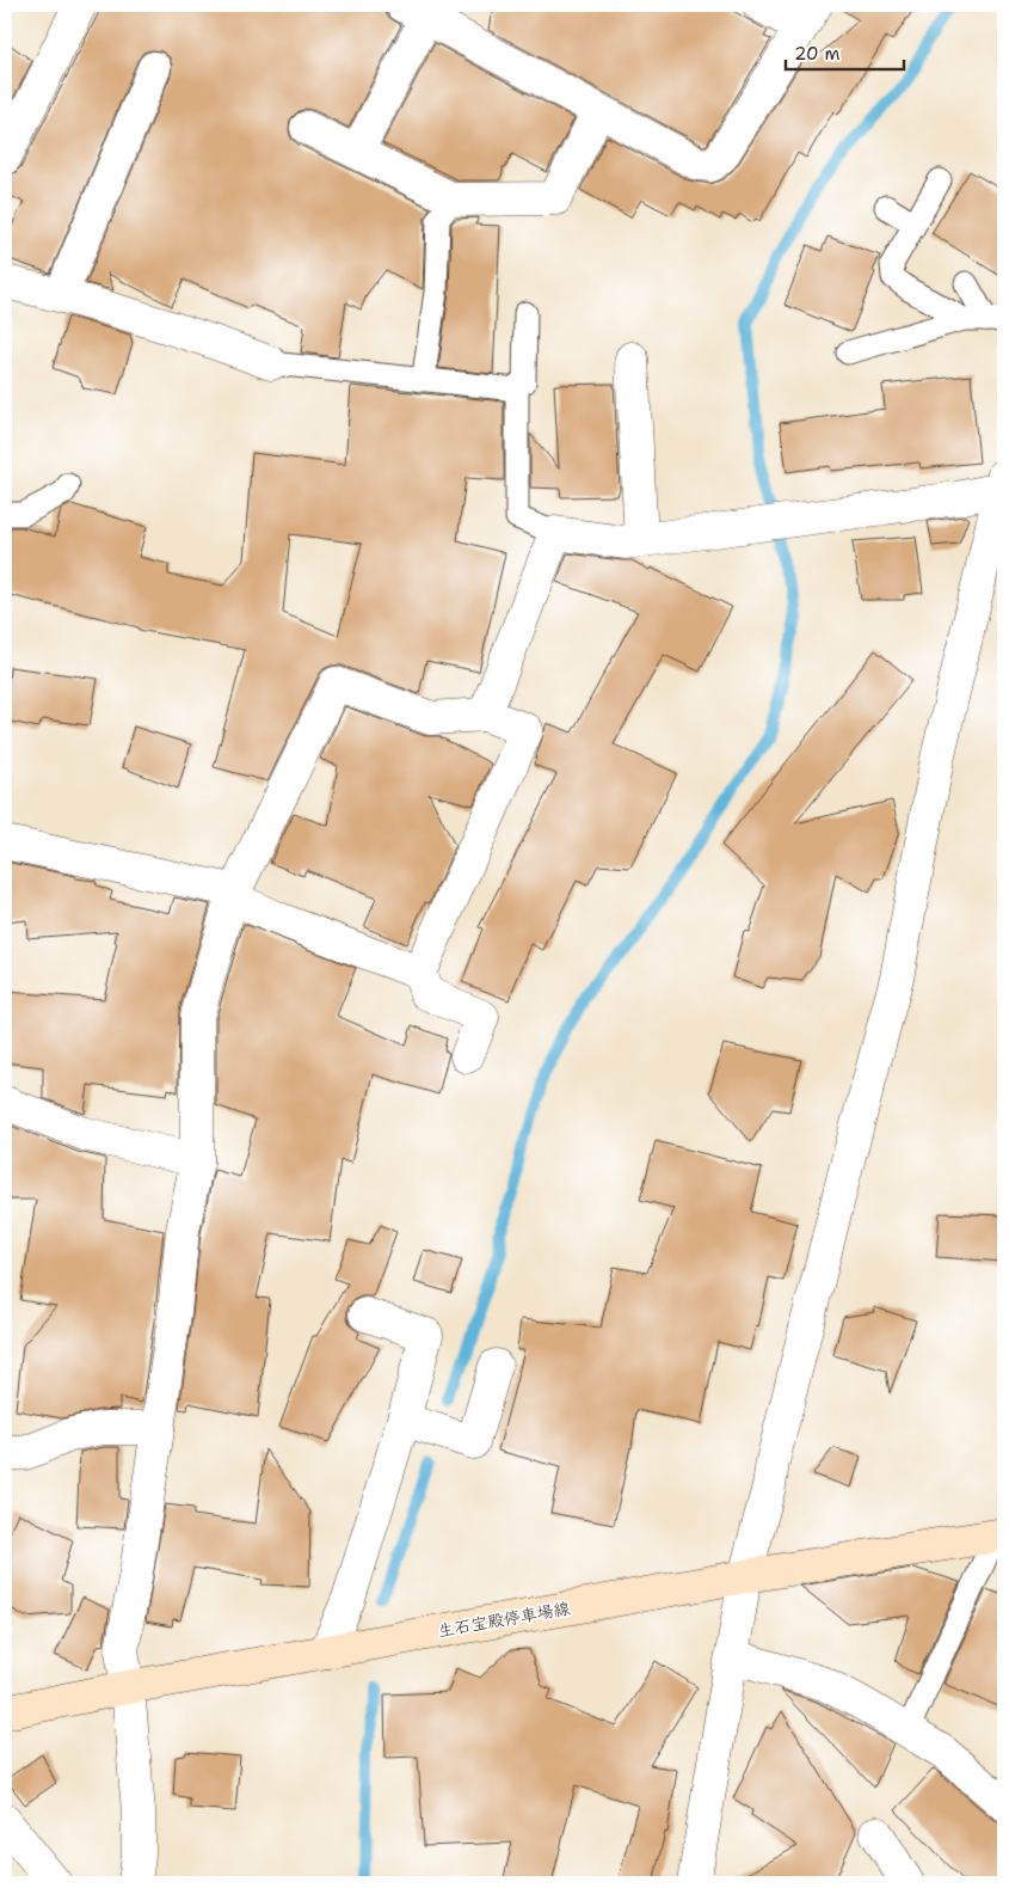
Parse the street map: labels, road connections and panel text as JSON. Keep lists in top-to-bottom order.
{
  "streets": {
    "main road": ["生石宝殿停車場線"]
  },
  "scale_bar": "20 m"
}
